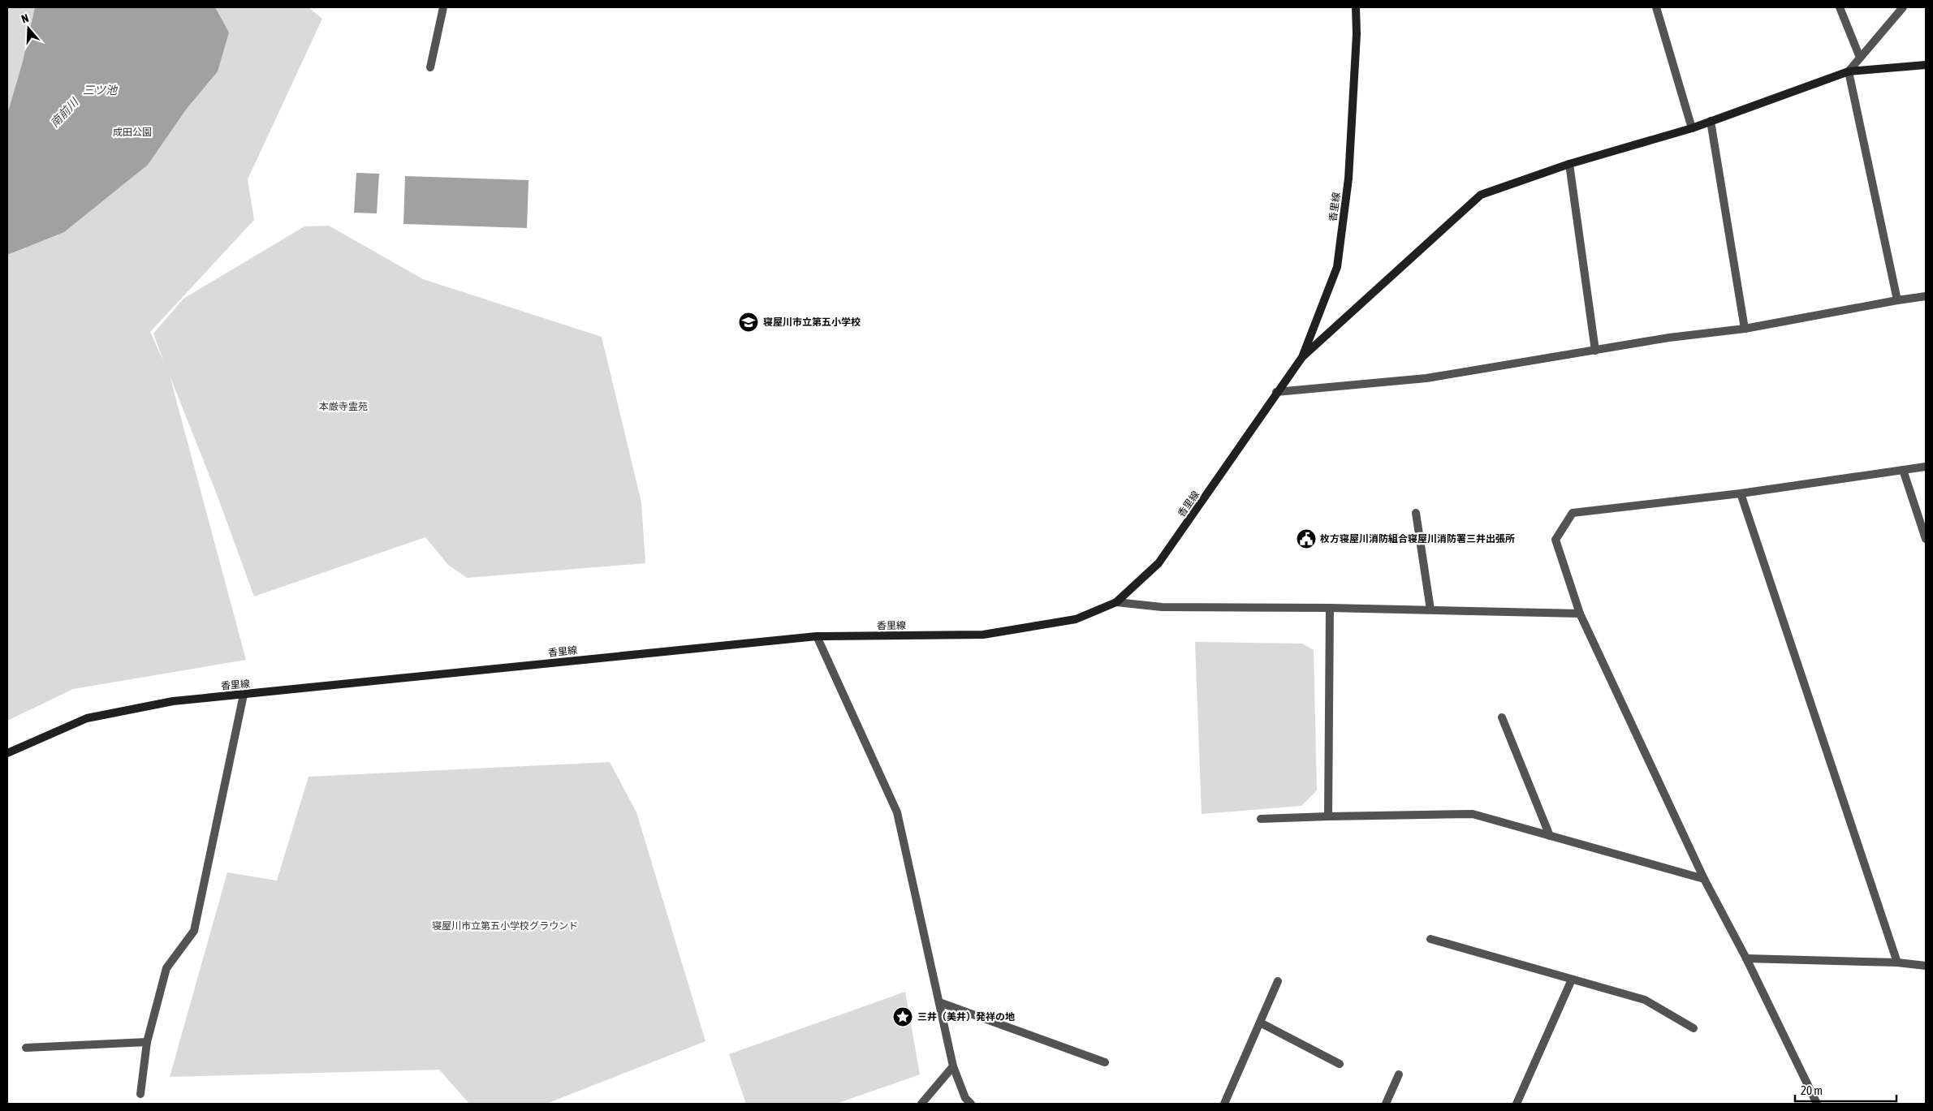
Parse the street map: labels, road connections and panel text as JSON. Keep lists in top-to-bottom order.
{
  "streets": {
    "street": ["香里線"]
  },
  "water": ["三ツ池", "南前川"],
  "parks": ["成田公園", "本厳寺霊苑", "寝屋川市立第五小学校グラウンド"],
  "places": {
    "school or university": ["寝屋川市立第五小学校"],
    "public building": ["枚方寝屋川消防組合寝屋川消防署三井出張所"],
    "place": ["三井（美井）発祥の地"]
  },
  "scale_bar": "20 m",
  "north": "top"
}
